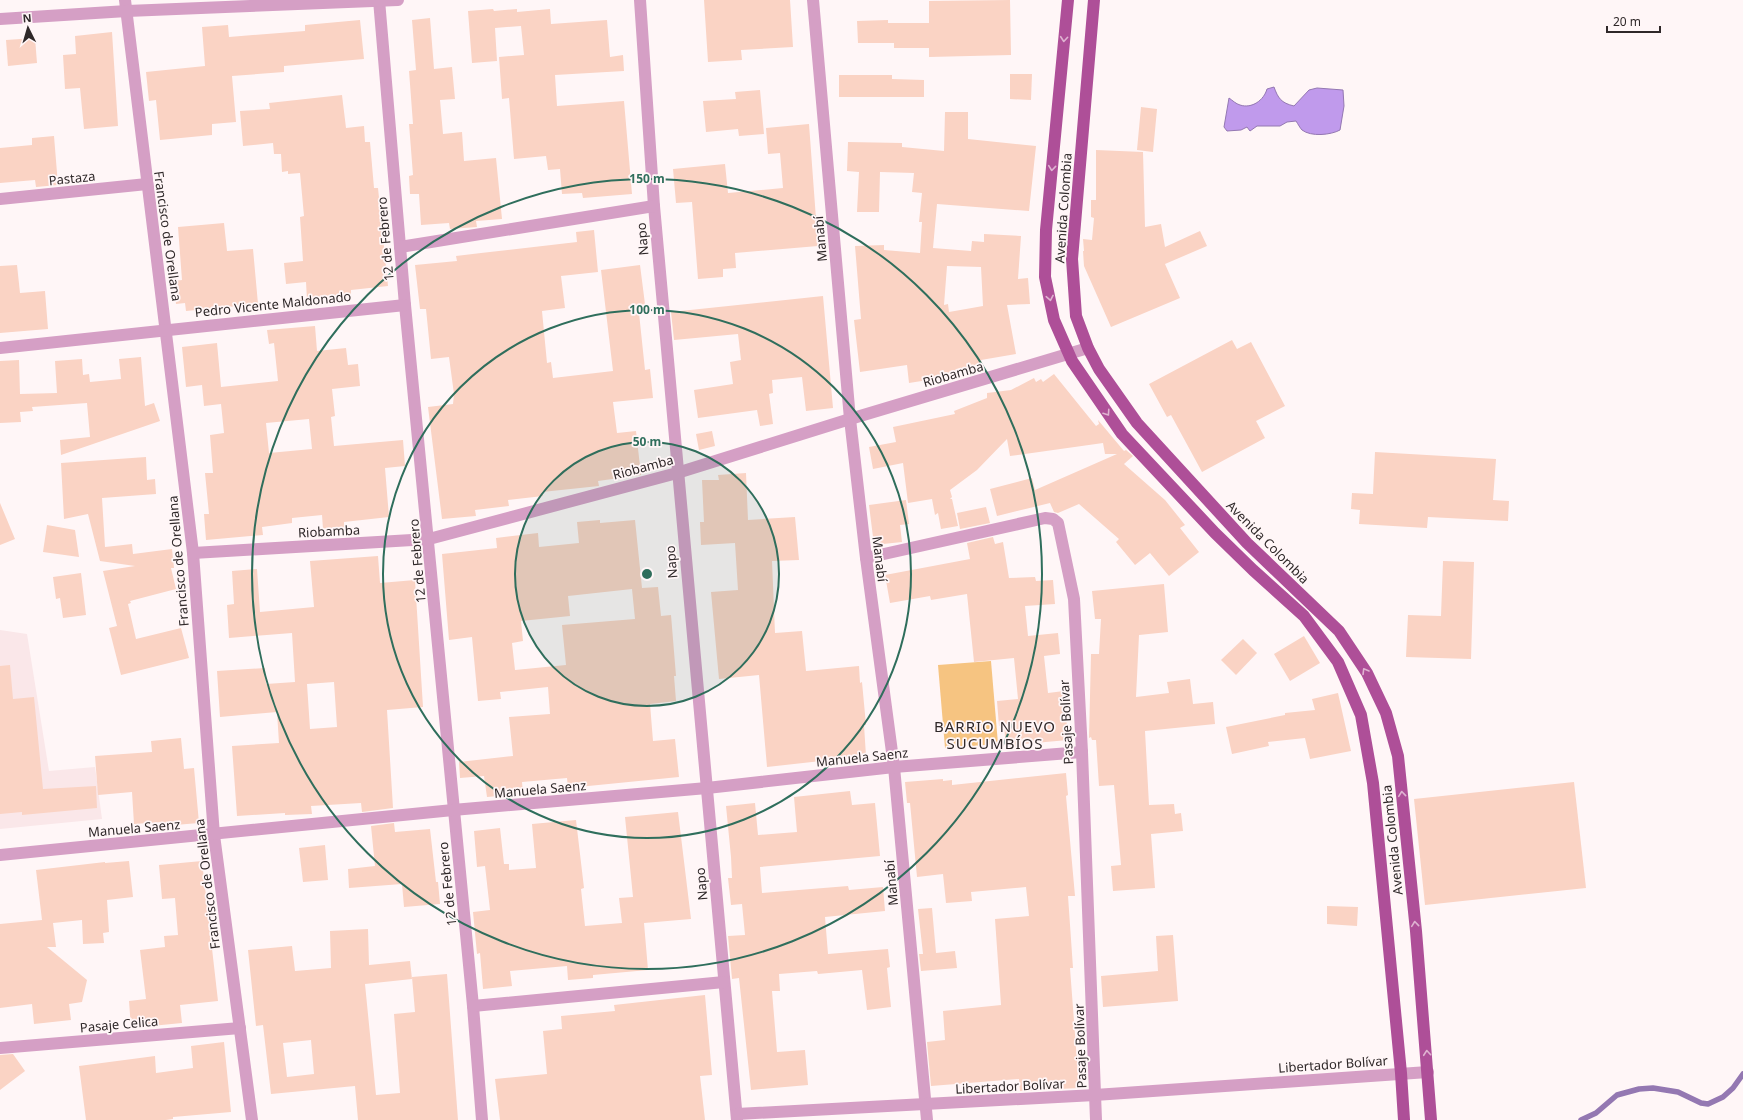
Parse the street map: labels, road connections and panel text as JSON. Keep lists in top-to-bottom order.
{
  "streets": {
    "main road": ["Avenida Colombia"],
    "street": [
      "Pastaza",
      "Francisco de Orellana",
      "12 de Febrero",
      "Napo",
      "Manabí",
      "Pedro Vicente Maldonado",
      "Riobamba",
      "Pasaje Bolívar",
      "Manuela Saenz",
      "Pasaje Celica",
      "Libertador Bolívar"
    ]
  },
  "crossings": [
    ["Pastaza", "Francisco de Orellana"],
    ["Avenida Colombia", "Riobamba"],
    ["Avenida Colombia", "Libertador Bolívar"],
    ["Francisco de Orellana", "Pedro Vicente Maldonado"],
    ["Francisco de Orellana", "Riobamba"],
    ["Francisco de Orellana", "Manuela Saenz"],
    ["Francisco de Orellana", "Pasaje Celica"],
    ["12 de Febrero", "Pedro Vicente Maldonado"],
    ["12 de Febrero", "Riobamba"],
    ["12 de Febrero", "Manuela Saenz"],
    ["Napo", "Riobamba"],
    ["Napo", "Manuela Saenz"],
    ["Napo", "Libertador Bolívar"],
    ["Manabí", "Riobamba"],
    ["Manabí", "Pasaje Bolívar"],
    ["Manabí", "Manuela Saenz"],
    ["Manabí", "Libertador Bolívar"],
    ["Pasaje Bolívar", "Manuela Saenz"],
    ["Pasaje Bolívar", "Libertador Bolívar"]
  ],
  "districts": ["BARRIO NUEVO SUCUMBÍOS"],
  "scale_bar": "20 m",
  "north": "top",
  "rings": ["150 m", "100 m", "50 m"]
}
